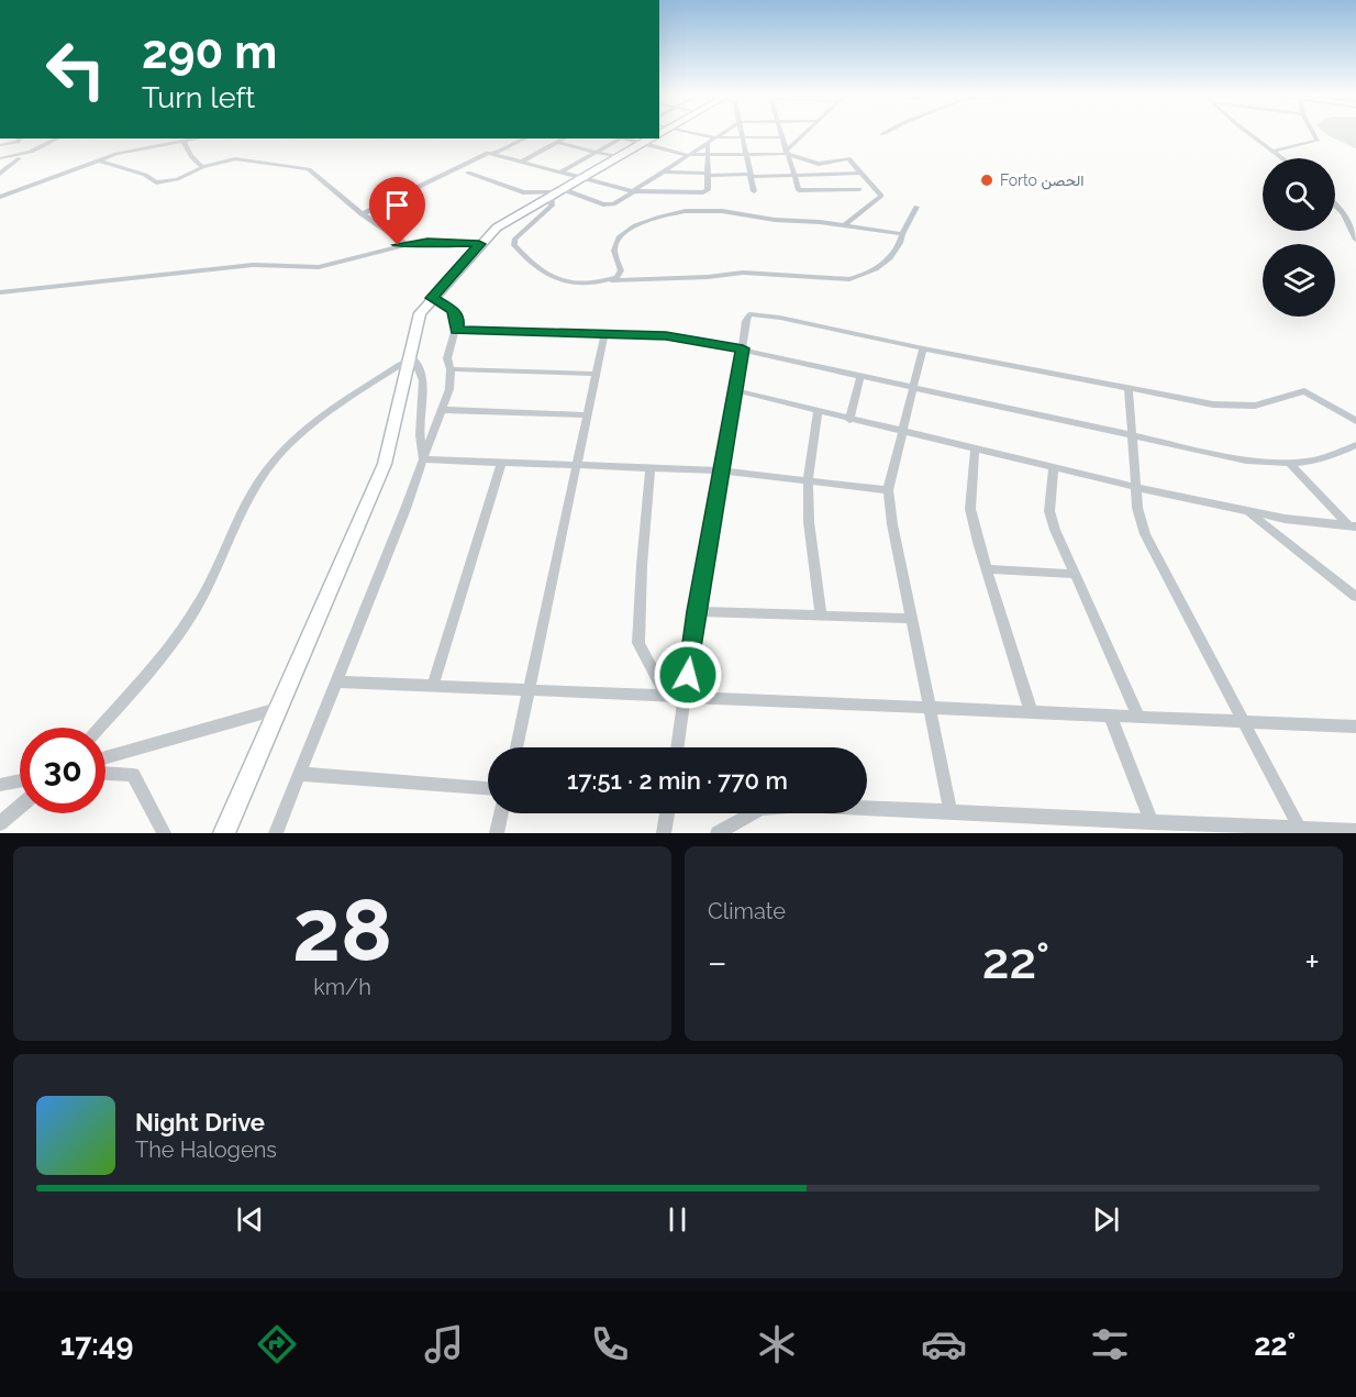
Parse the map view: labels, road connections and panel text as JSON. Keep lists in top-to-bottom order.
{
  "places": ["Forto الحصن"],
  "page": {
    "turn": ["290 m", "Turn left"],
    "limit": "30",
    "trip": "17:51 · 2 min · 770 m",
    "tile": [
      ["28", "km/h"],
      "Climate"
    ],
    "heat": ["−", "22°", "+"],
    "song": ["Night Drive", "The Halogens"],
    "tabs": ["17:49", "22°"]
  }
}
